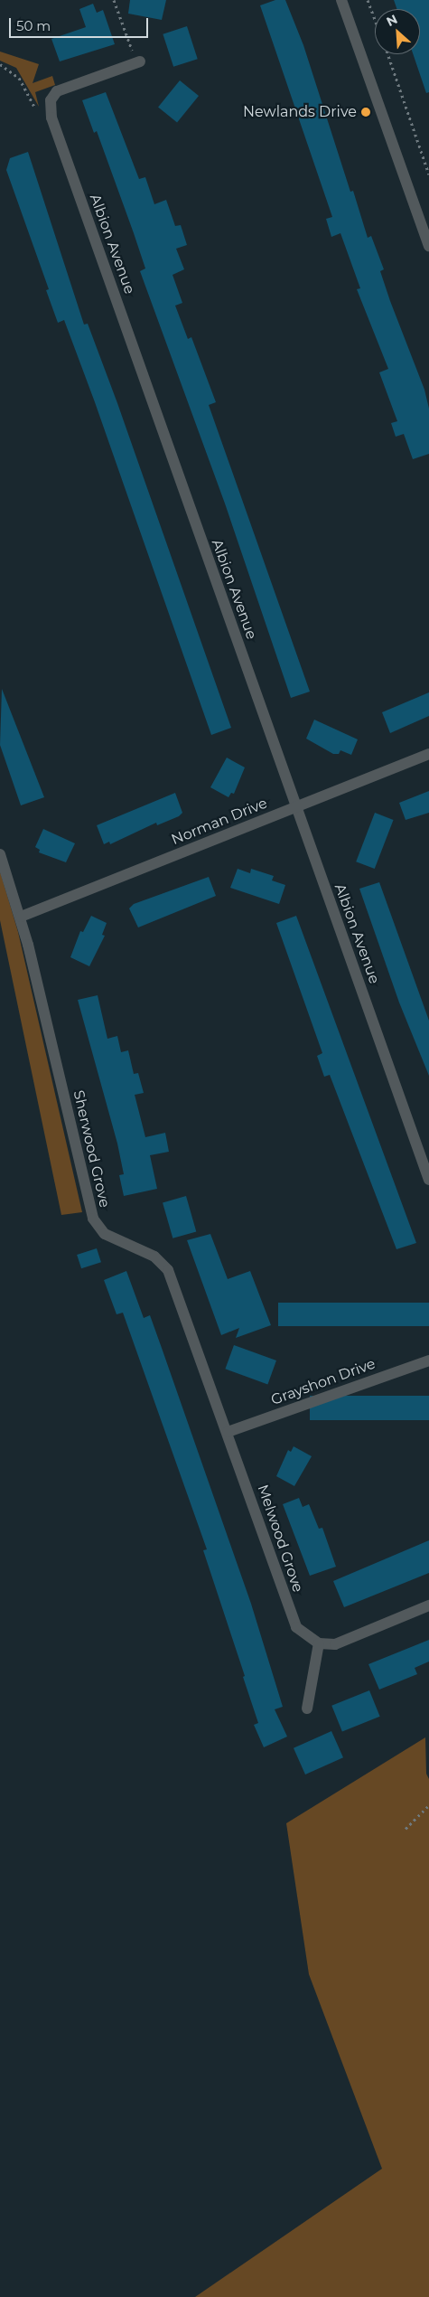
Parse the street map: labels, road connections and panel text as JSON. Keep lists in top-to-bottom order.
{
  "streets": {
    "street": [
      "Albion Avenue",
      "Norman Drive",
      "Sherwood Grove",
      "Grayshon Drive",
      "Melwood Grove"
    ]
  },
  "crossings": [
    ["Albion Avenue", "Norman Drive"],
    ["Norman Drive", "Sherwood Grove"],
    ["Sherwood Grove", "Grayshon Drive"],
    ["Sherwood Grove", "Melwood Grove"],
    ["Grayshon Drive", "Melwood Grove"]
  ],
  "places": ["Newlands Drive"],
  "scale_bar": "50 m",
  "north": "top left"
}
